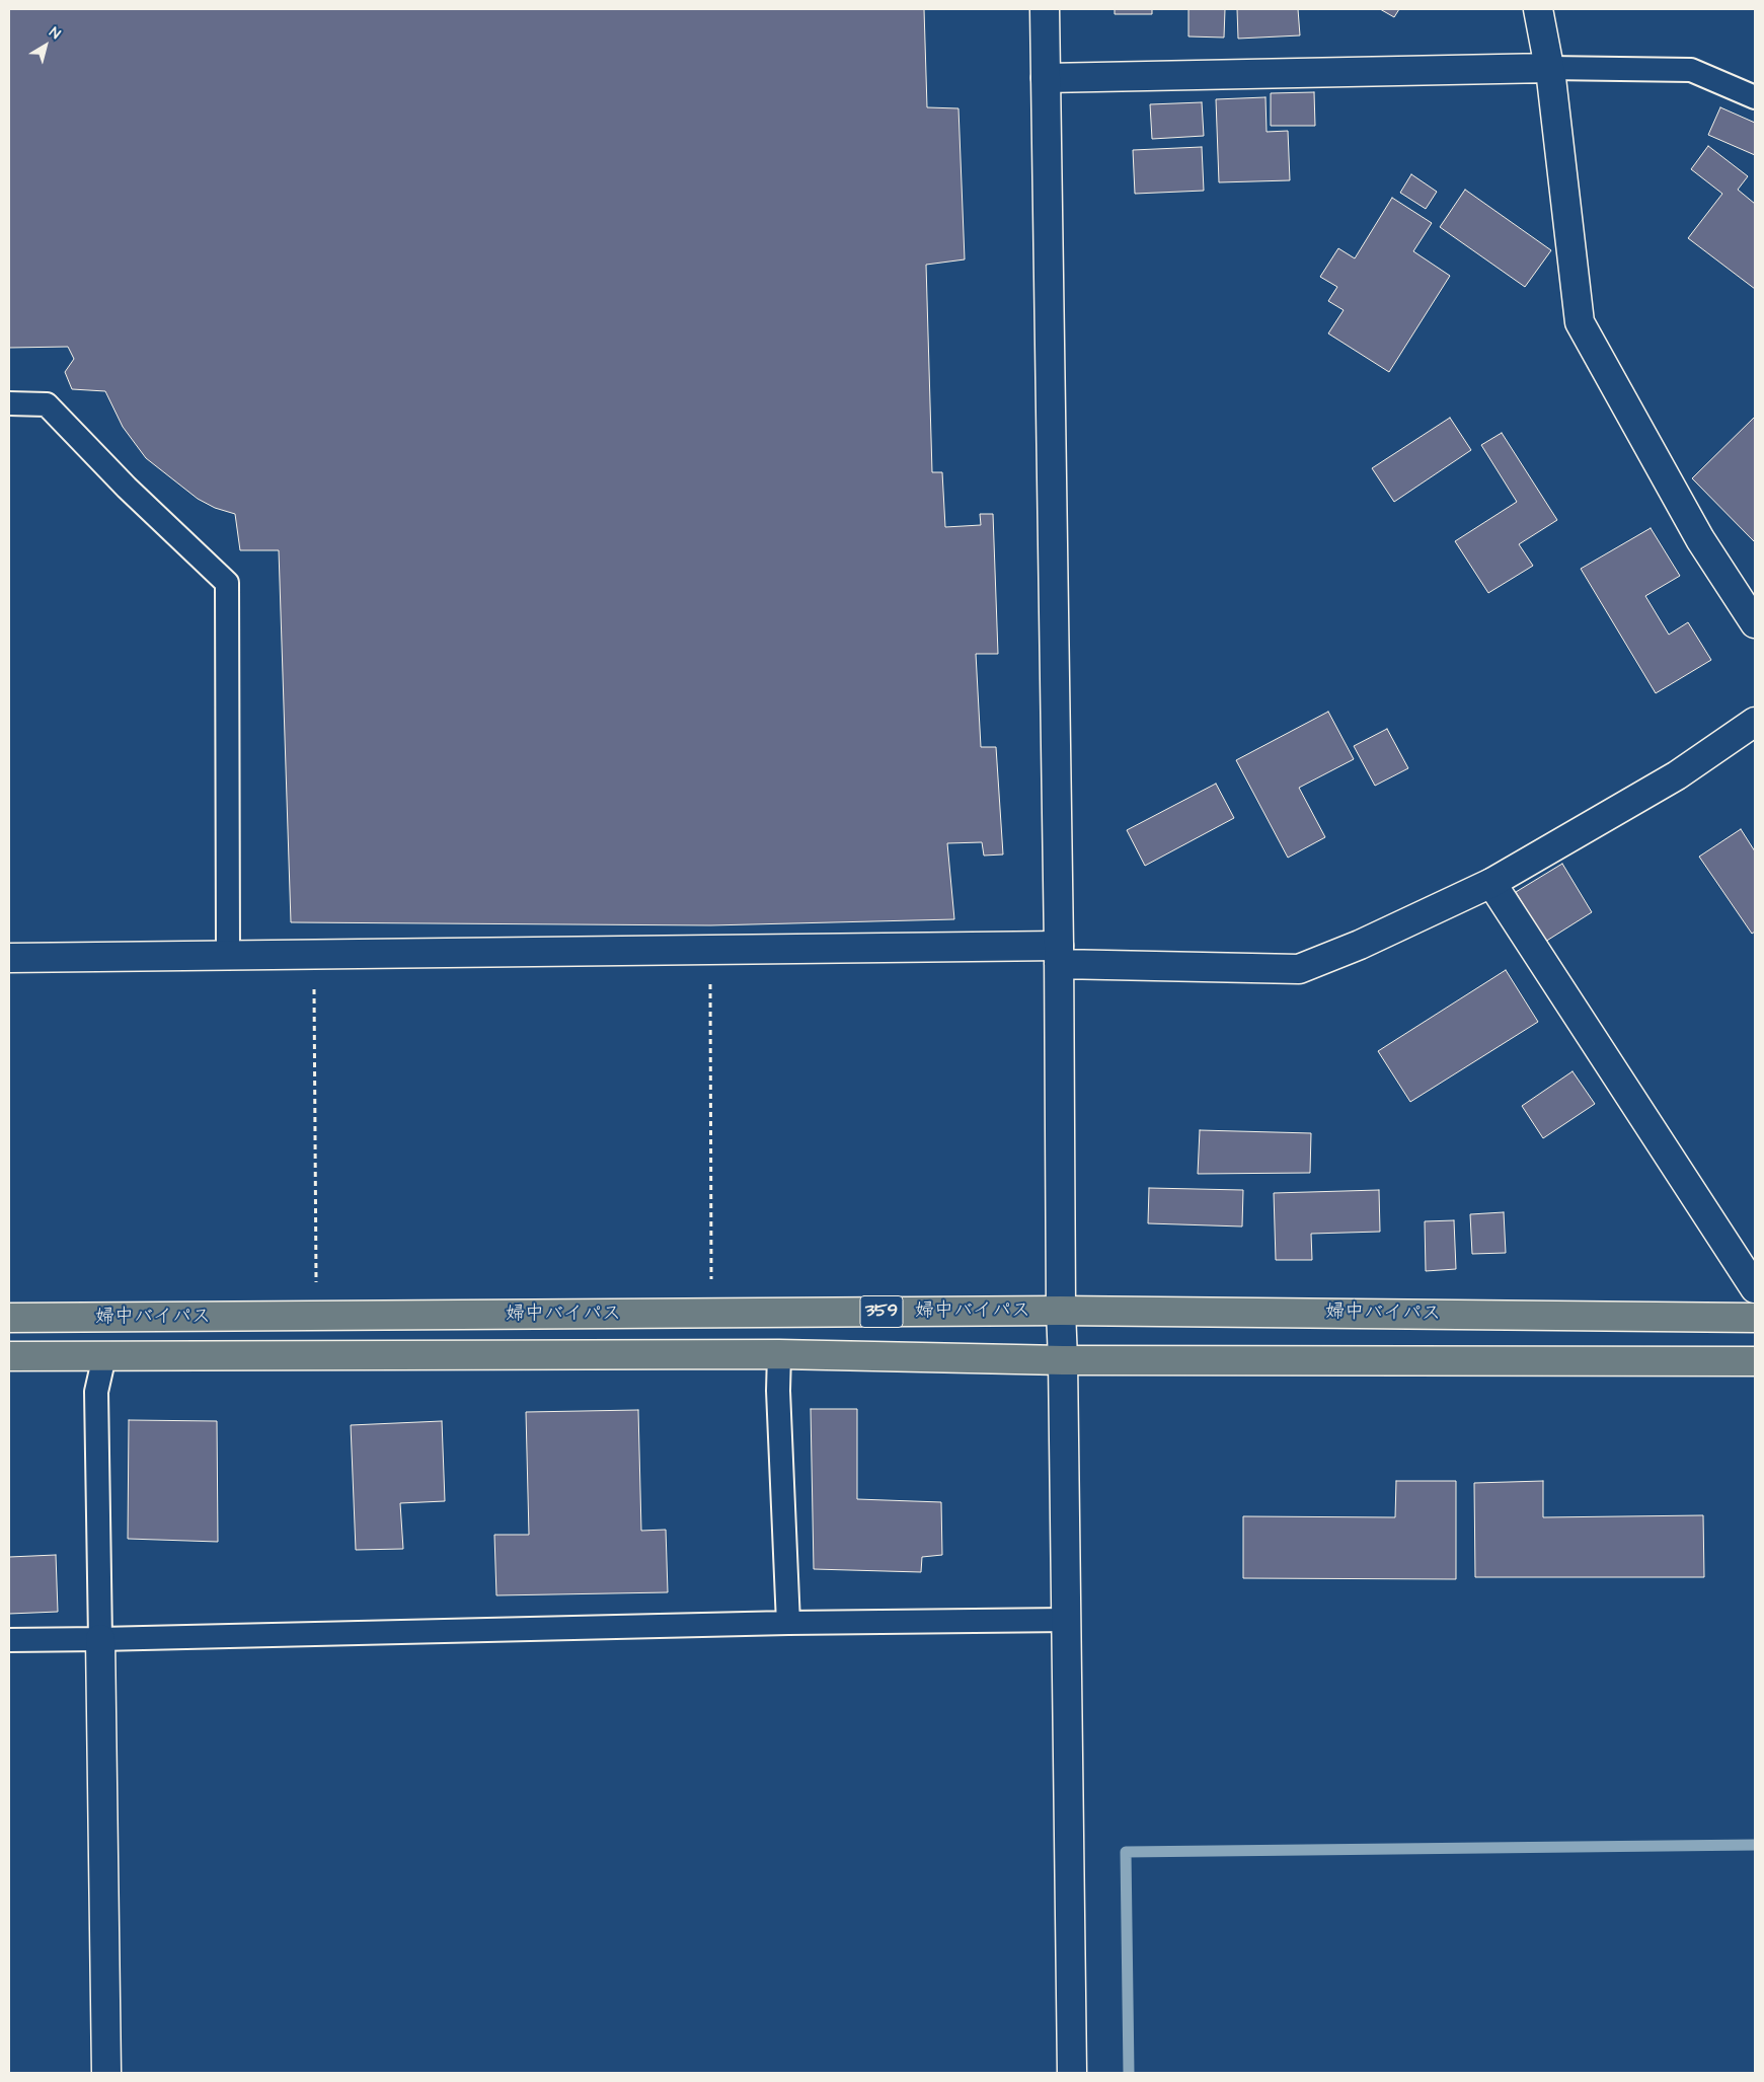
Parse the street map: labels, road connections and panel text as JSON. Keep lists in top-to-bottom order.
{
  "streets": {
    "highway": ["359", "婦中バイパス"]
  },
  "north": "top right"
}
